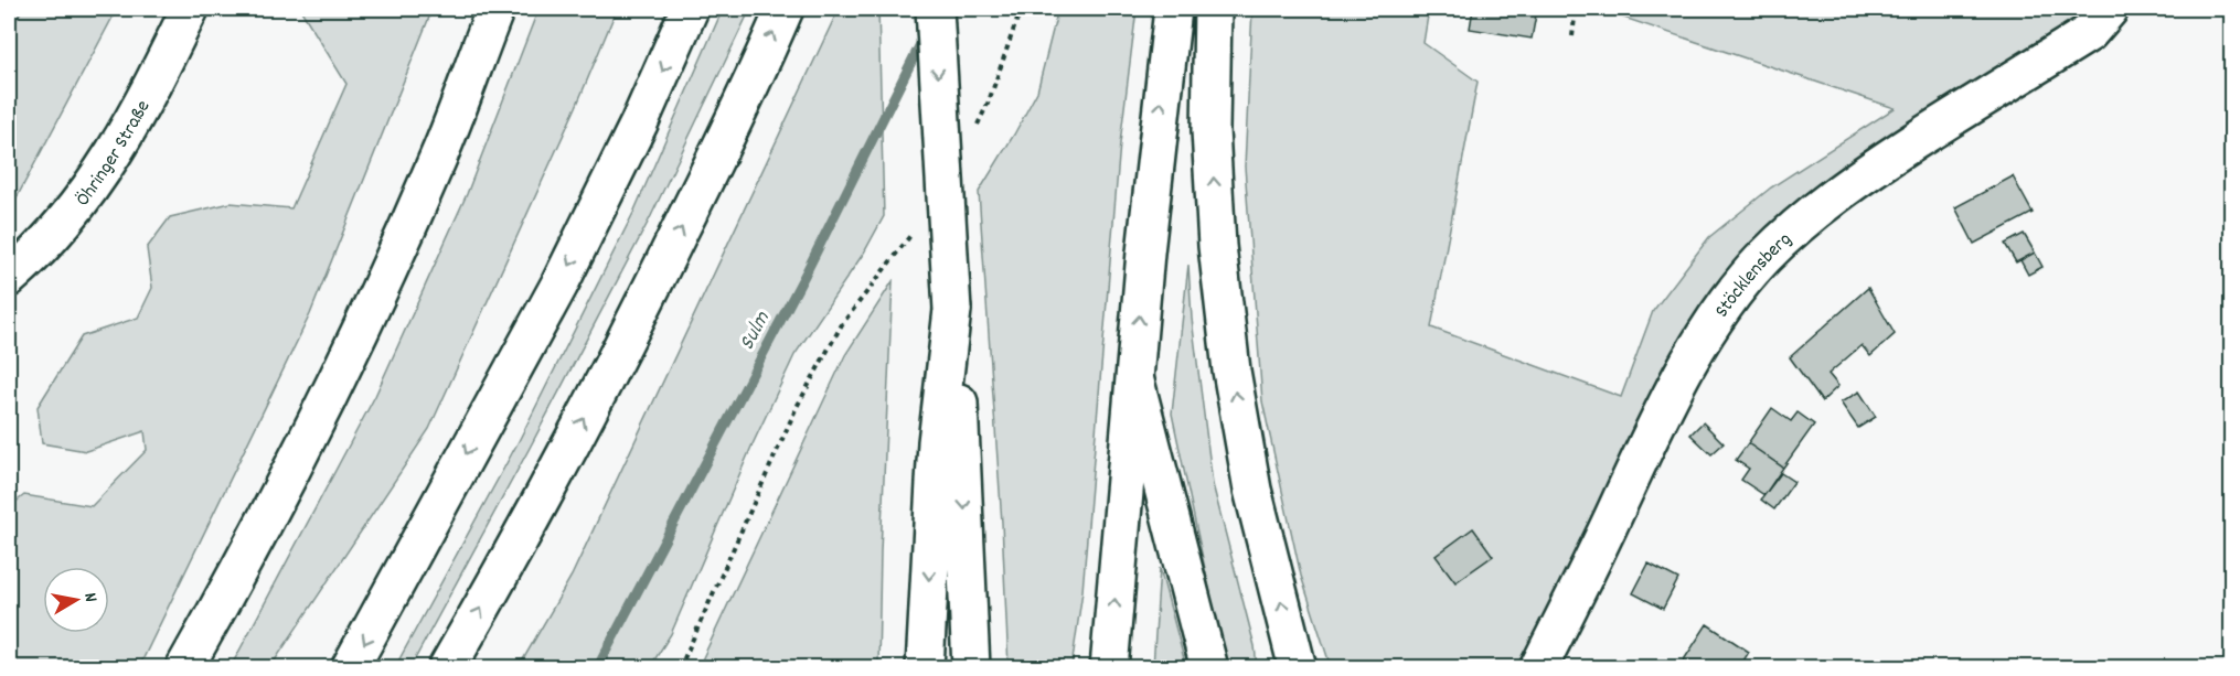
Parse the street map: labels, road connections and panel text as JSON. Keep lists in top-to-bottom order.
{
  "streets": {
    "main road": ["Öhringer Straße", "Stöcklensberg"]
  },
  "water": ["Sulm"],
  "north": "right"
}
